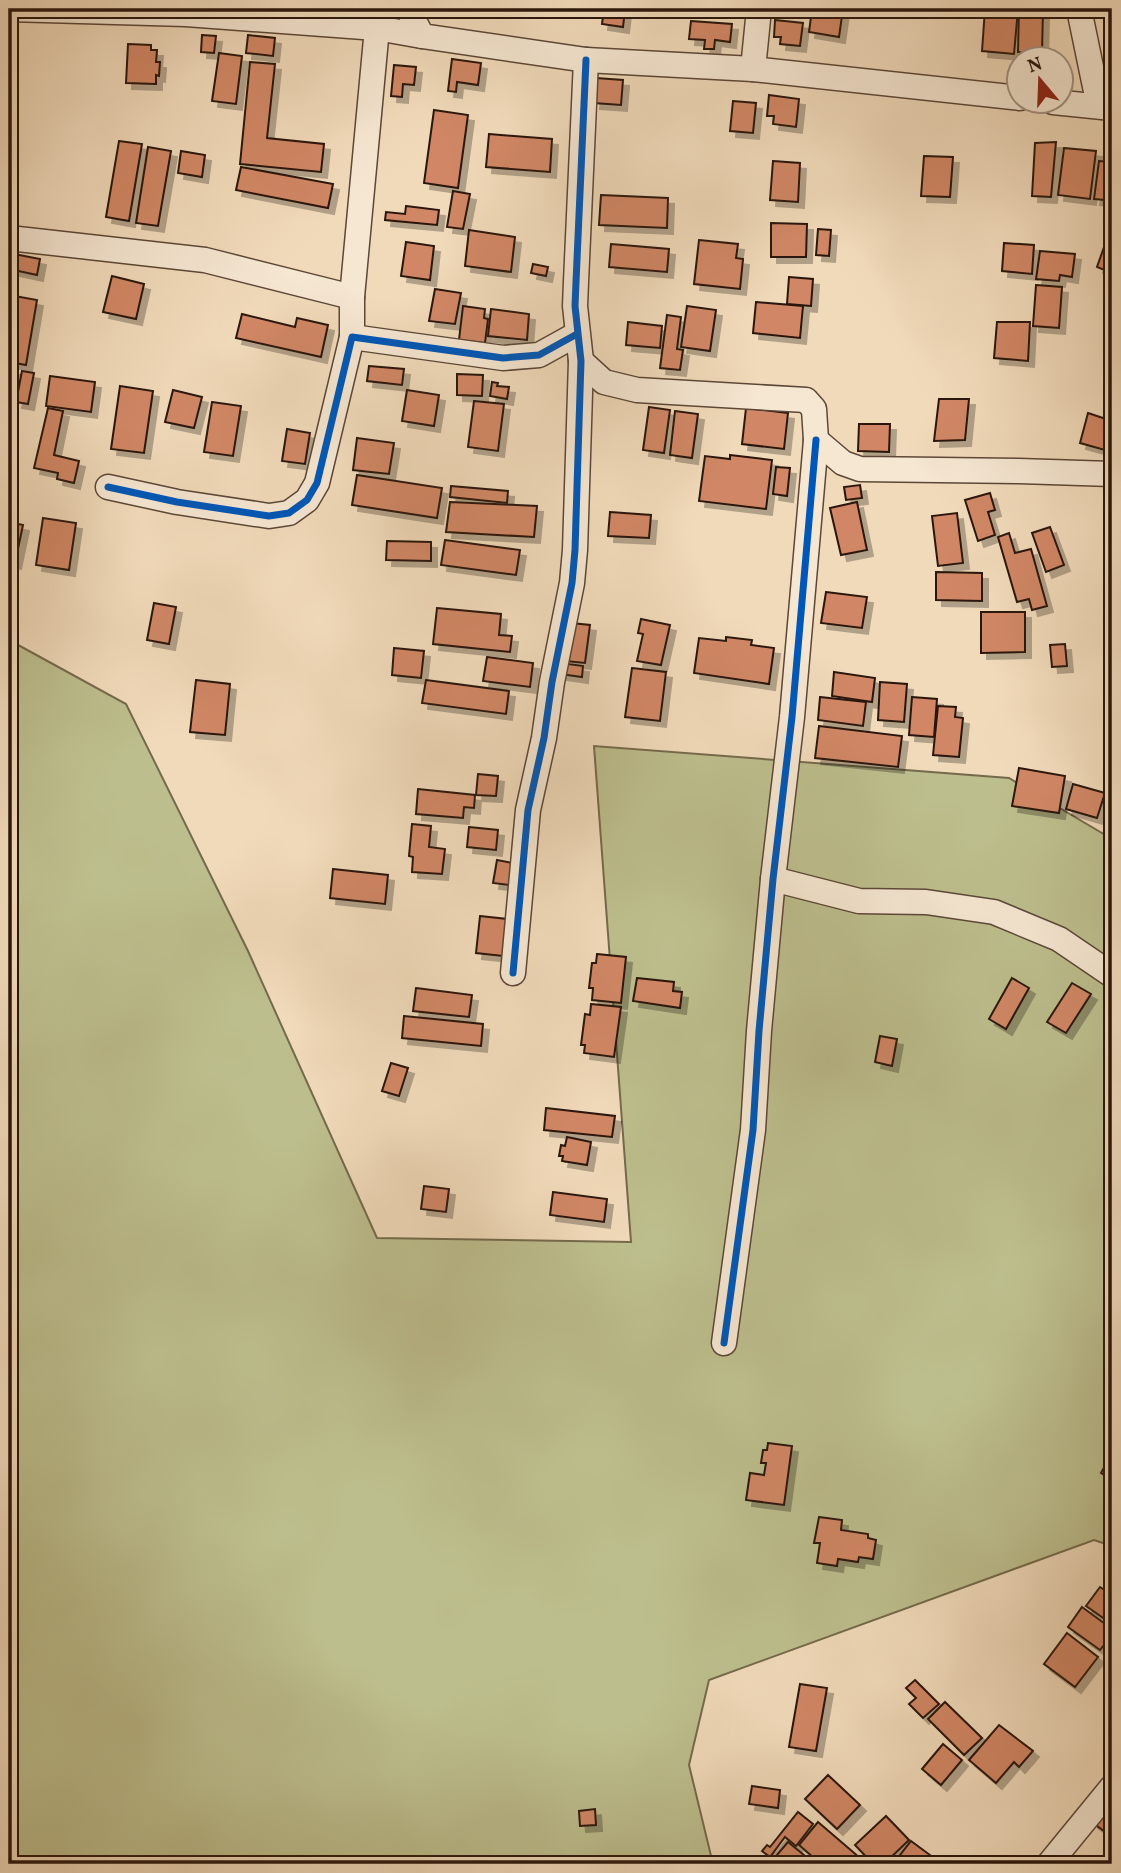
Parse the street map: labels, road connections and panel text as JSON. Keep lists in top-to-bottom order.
{
  "north": "top"
}
